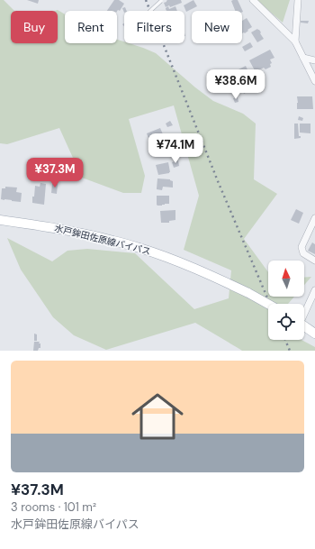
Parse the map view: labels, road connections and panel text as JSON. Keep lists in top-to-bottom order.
{
  "streets": {
    "main road": ["水戸鉾田佐原線バイパス"]
  },
  "north": "top",
  "page": {
    "chip": [
      "Buy",
      "Rent",
      "Filters",
      "New"
    ],
    "price": ["¥38.6M", "¥74.1M", "¥37.3M"],
    "list": [
      {
        "name": "¥37.3M",
        "note": "3 rooms · 101 m² · 水戸鉾田佐原線バイパス"
      }
    ]
  }
}
